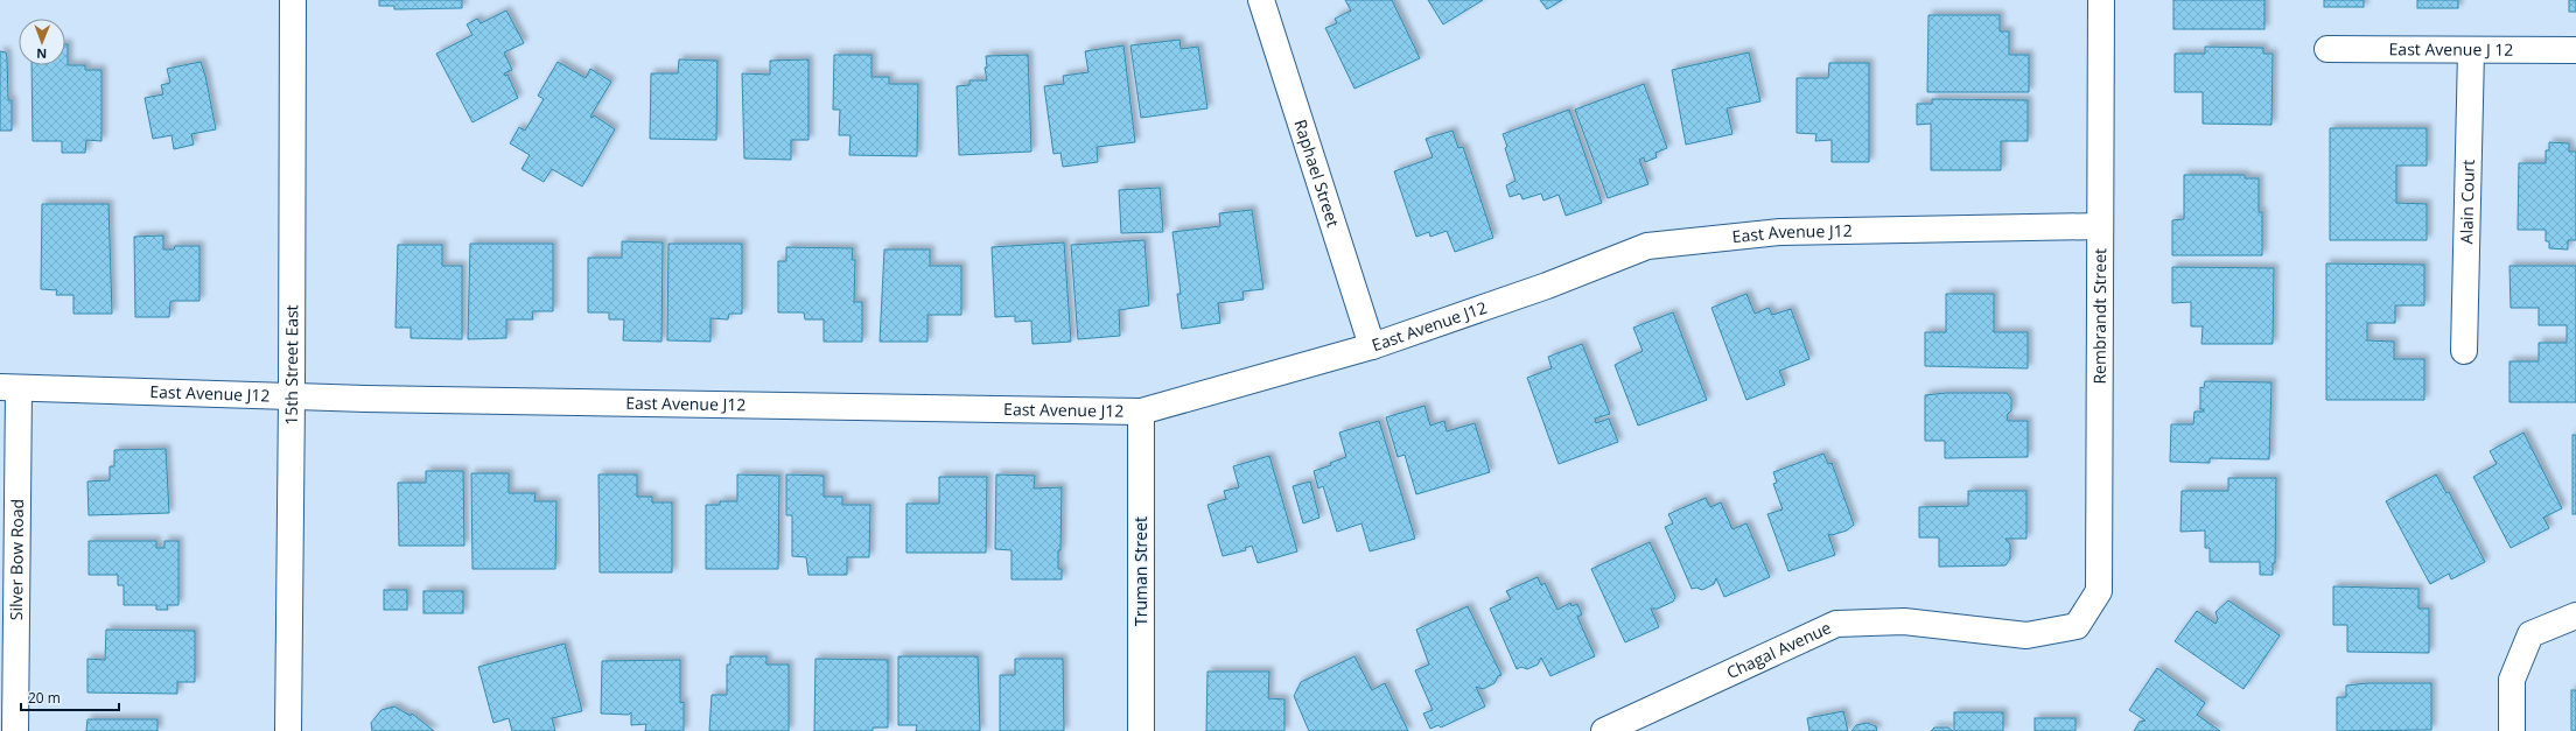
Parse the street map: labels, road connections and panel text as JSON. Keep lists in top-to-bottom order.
{
  "streets": {
    "street": [
      "East Avenue J 12",
      "Raphael Street",
      "Alain Court",
      "East Avenue J12",
      "Rembrandt Street",
      "15th Street East",
      "Silver Bow Road",
      "Truman Street",
      "Chagal Avenue"
    ]
  },
  "crossings": [
    ["East Avenue J 12", "Alain Court"],
    ["Raphael Street", "East Avenue J12"],
    ["East Avenue J12", "Rembrandt Street"],
    ["East Avenue J12", "15th Street East"],
    ["East Avenue J12", "Silver Bow Road"],
    ["East Avenue J12", "Truman Street"],
    ["Rembrandt Street", "Chagal Avenue"]
  ],
  "scale_bar": "20 m",
  "north": "bottom"
}
